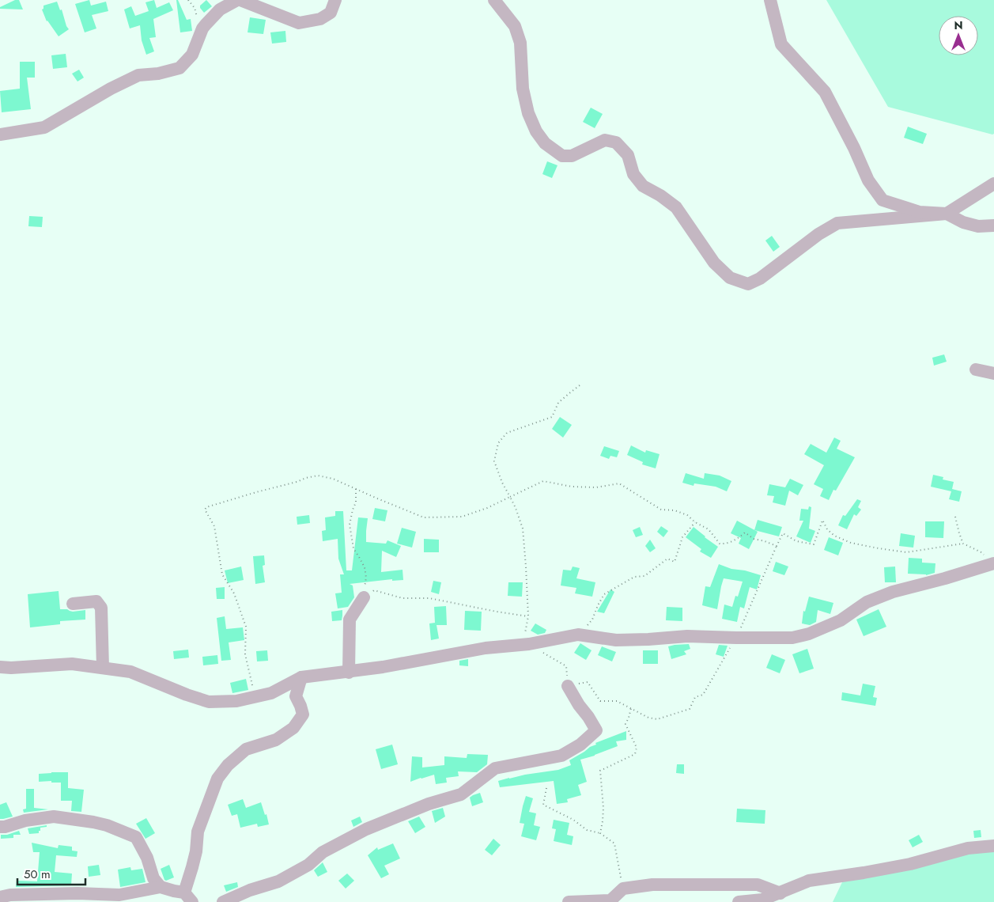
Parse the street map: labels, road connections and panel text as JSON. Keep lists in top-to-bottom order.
{
  "scale_bar": "50 m",
  "north": "top"
}
